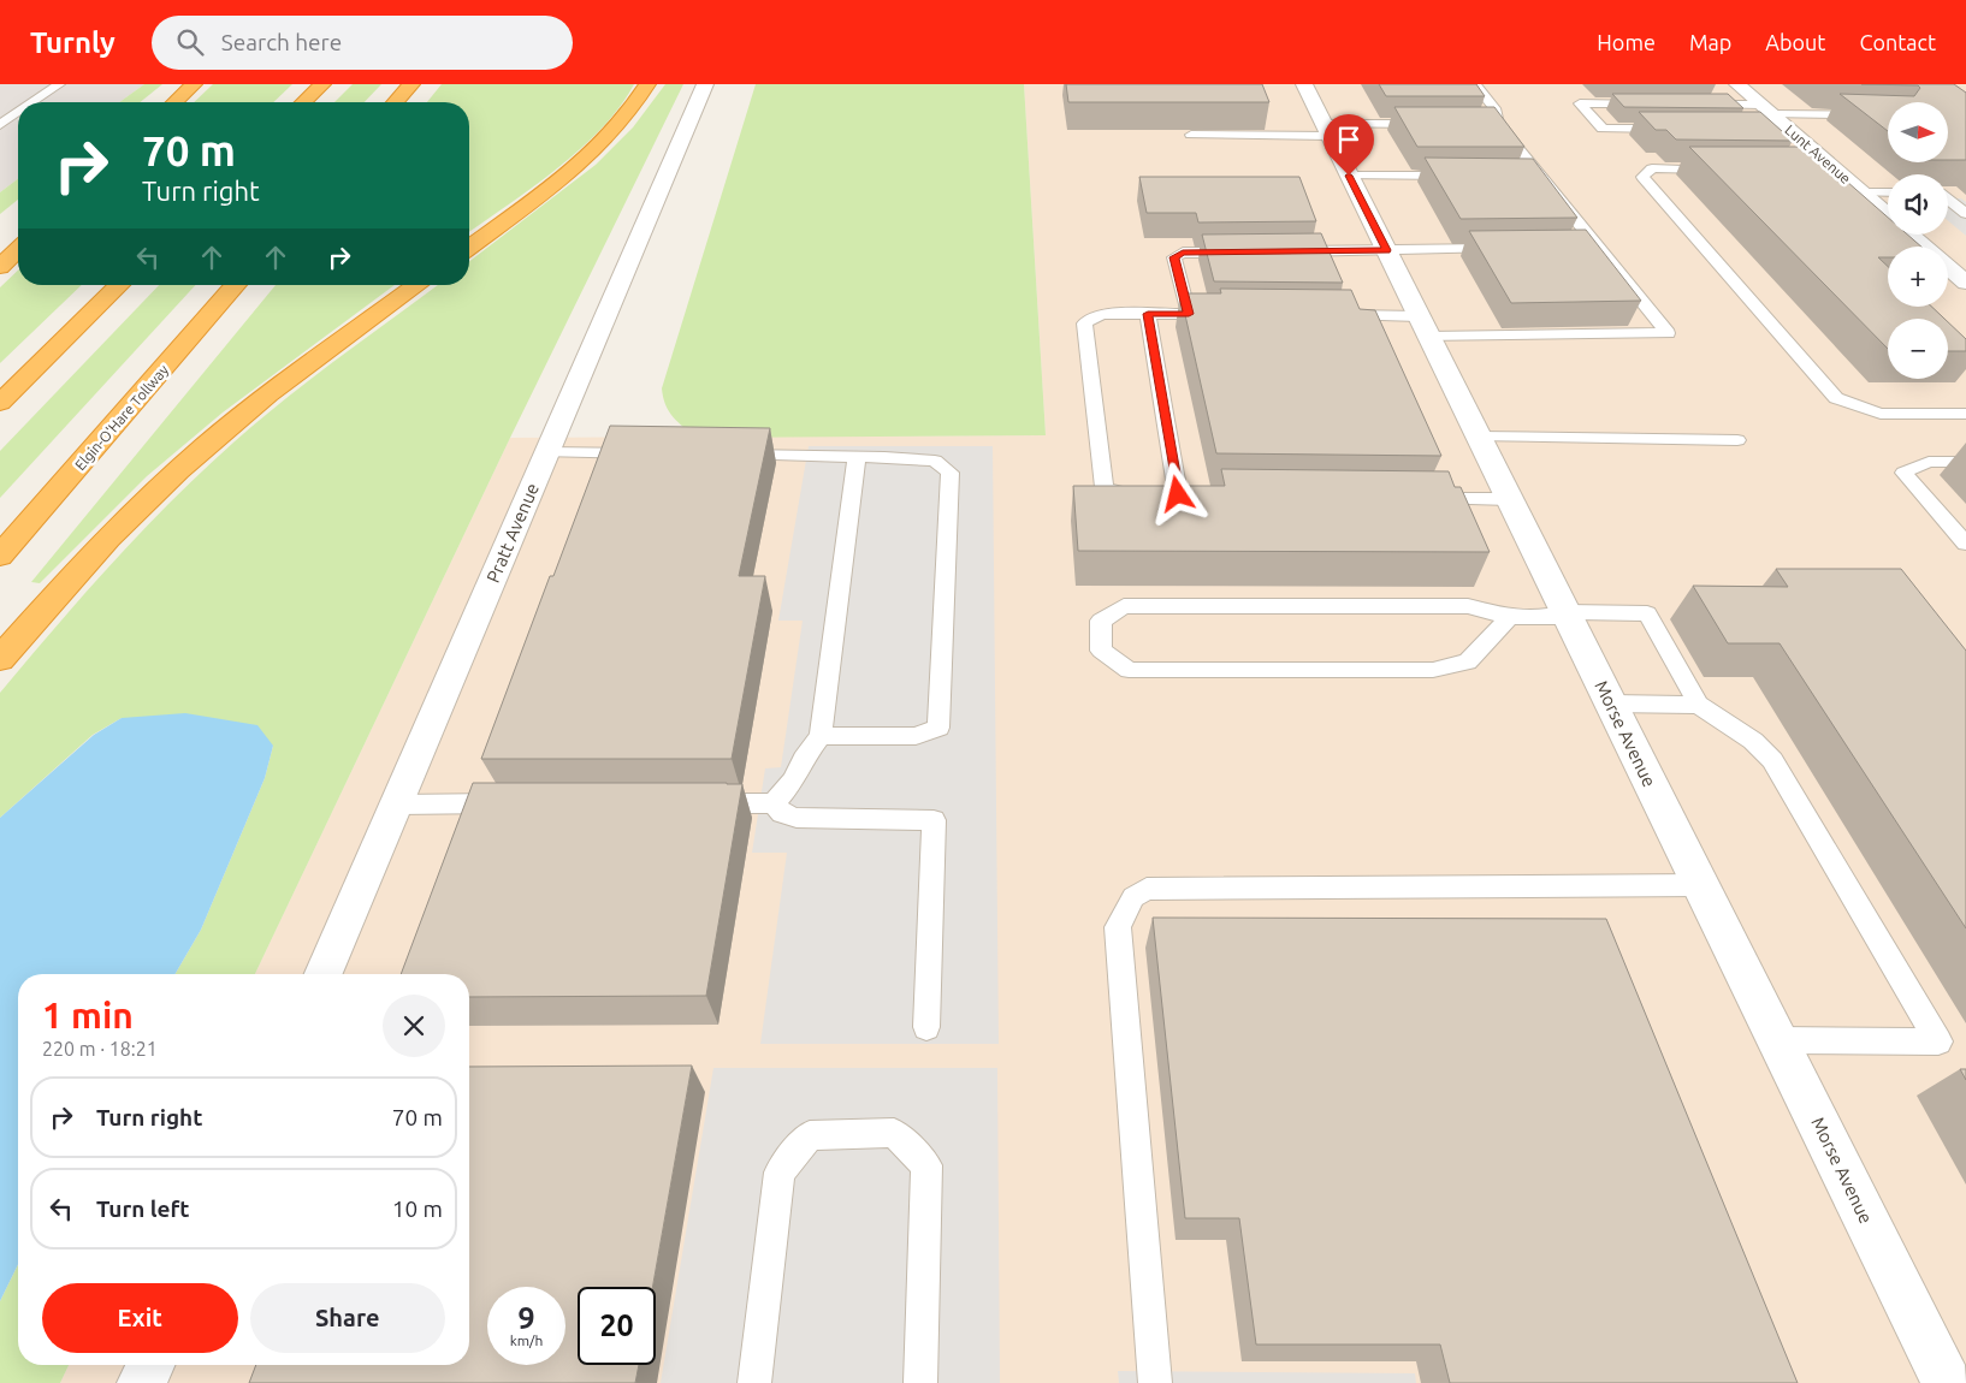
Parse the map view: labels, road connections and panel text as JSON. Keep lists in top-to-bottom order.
{
  "streets": {
    "highway": ["Elgin-O'Hare Tollway"],
    "street": ["Lunt Avenue", "Pratt Avenue", "Morse Avenue"]
  },
  "north": "right",
  "page": {
    "header": "Turnly",
    "search": "Search here",
    "nav": [
      "Home",
      "Map",
      "About",
      "Contact"
    ],
    "map_buttons": ["+", "−"],
    "turn": ["70 m", "Turn right"],
    "heading": ["1 min", "220 m · 18:21"],
    "list": [
      {
        "name": "Turn right",
        "value": "70 m"
      },
      {
        "name": "Turn left",
        "value": "10 m"
      }
    ],
    "buttons": ["Exit", "Share"],
    "speed": "9 km/h",
    "limit": "20"
  }
}
